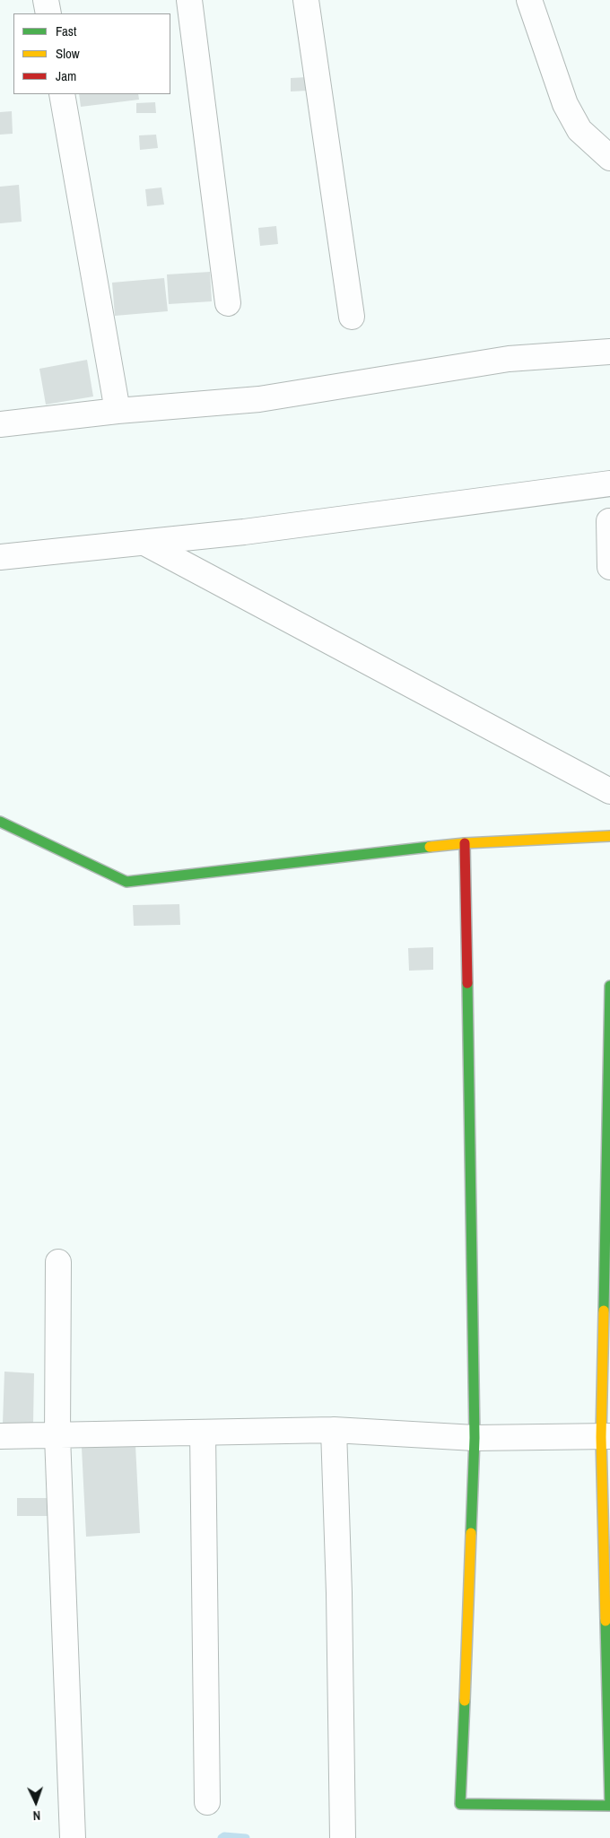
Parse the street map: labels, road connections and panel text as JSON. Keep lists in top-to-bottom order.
{
  "legend": ["Fast", "Slow", "Jam"],
  "north": "bottom"
}
